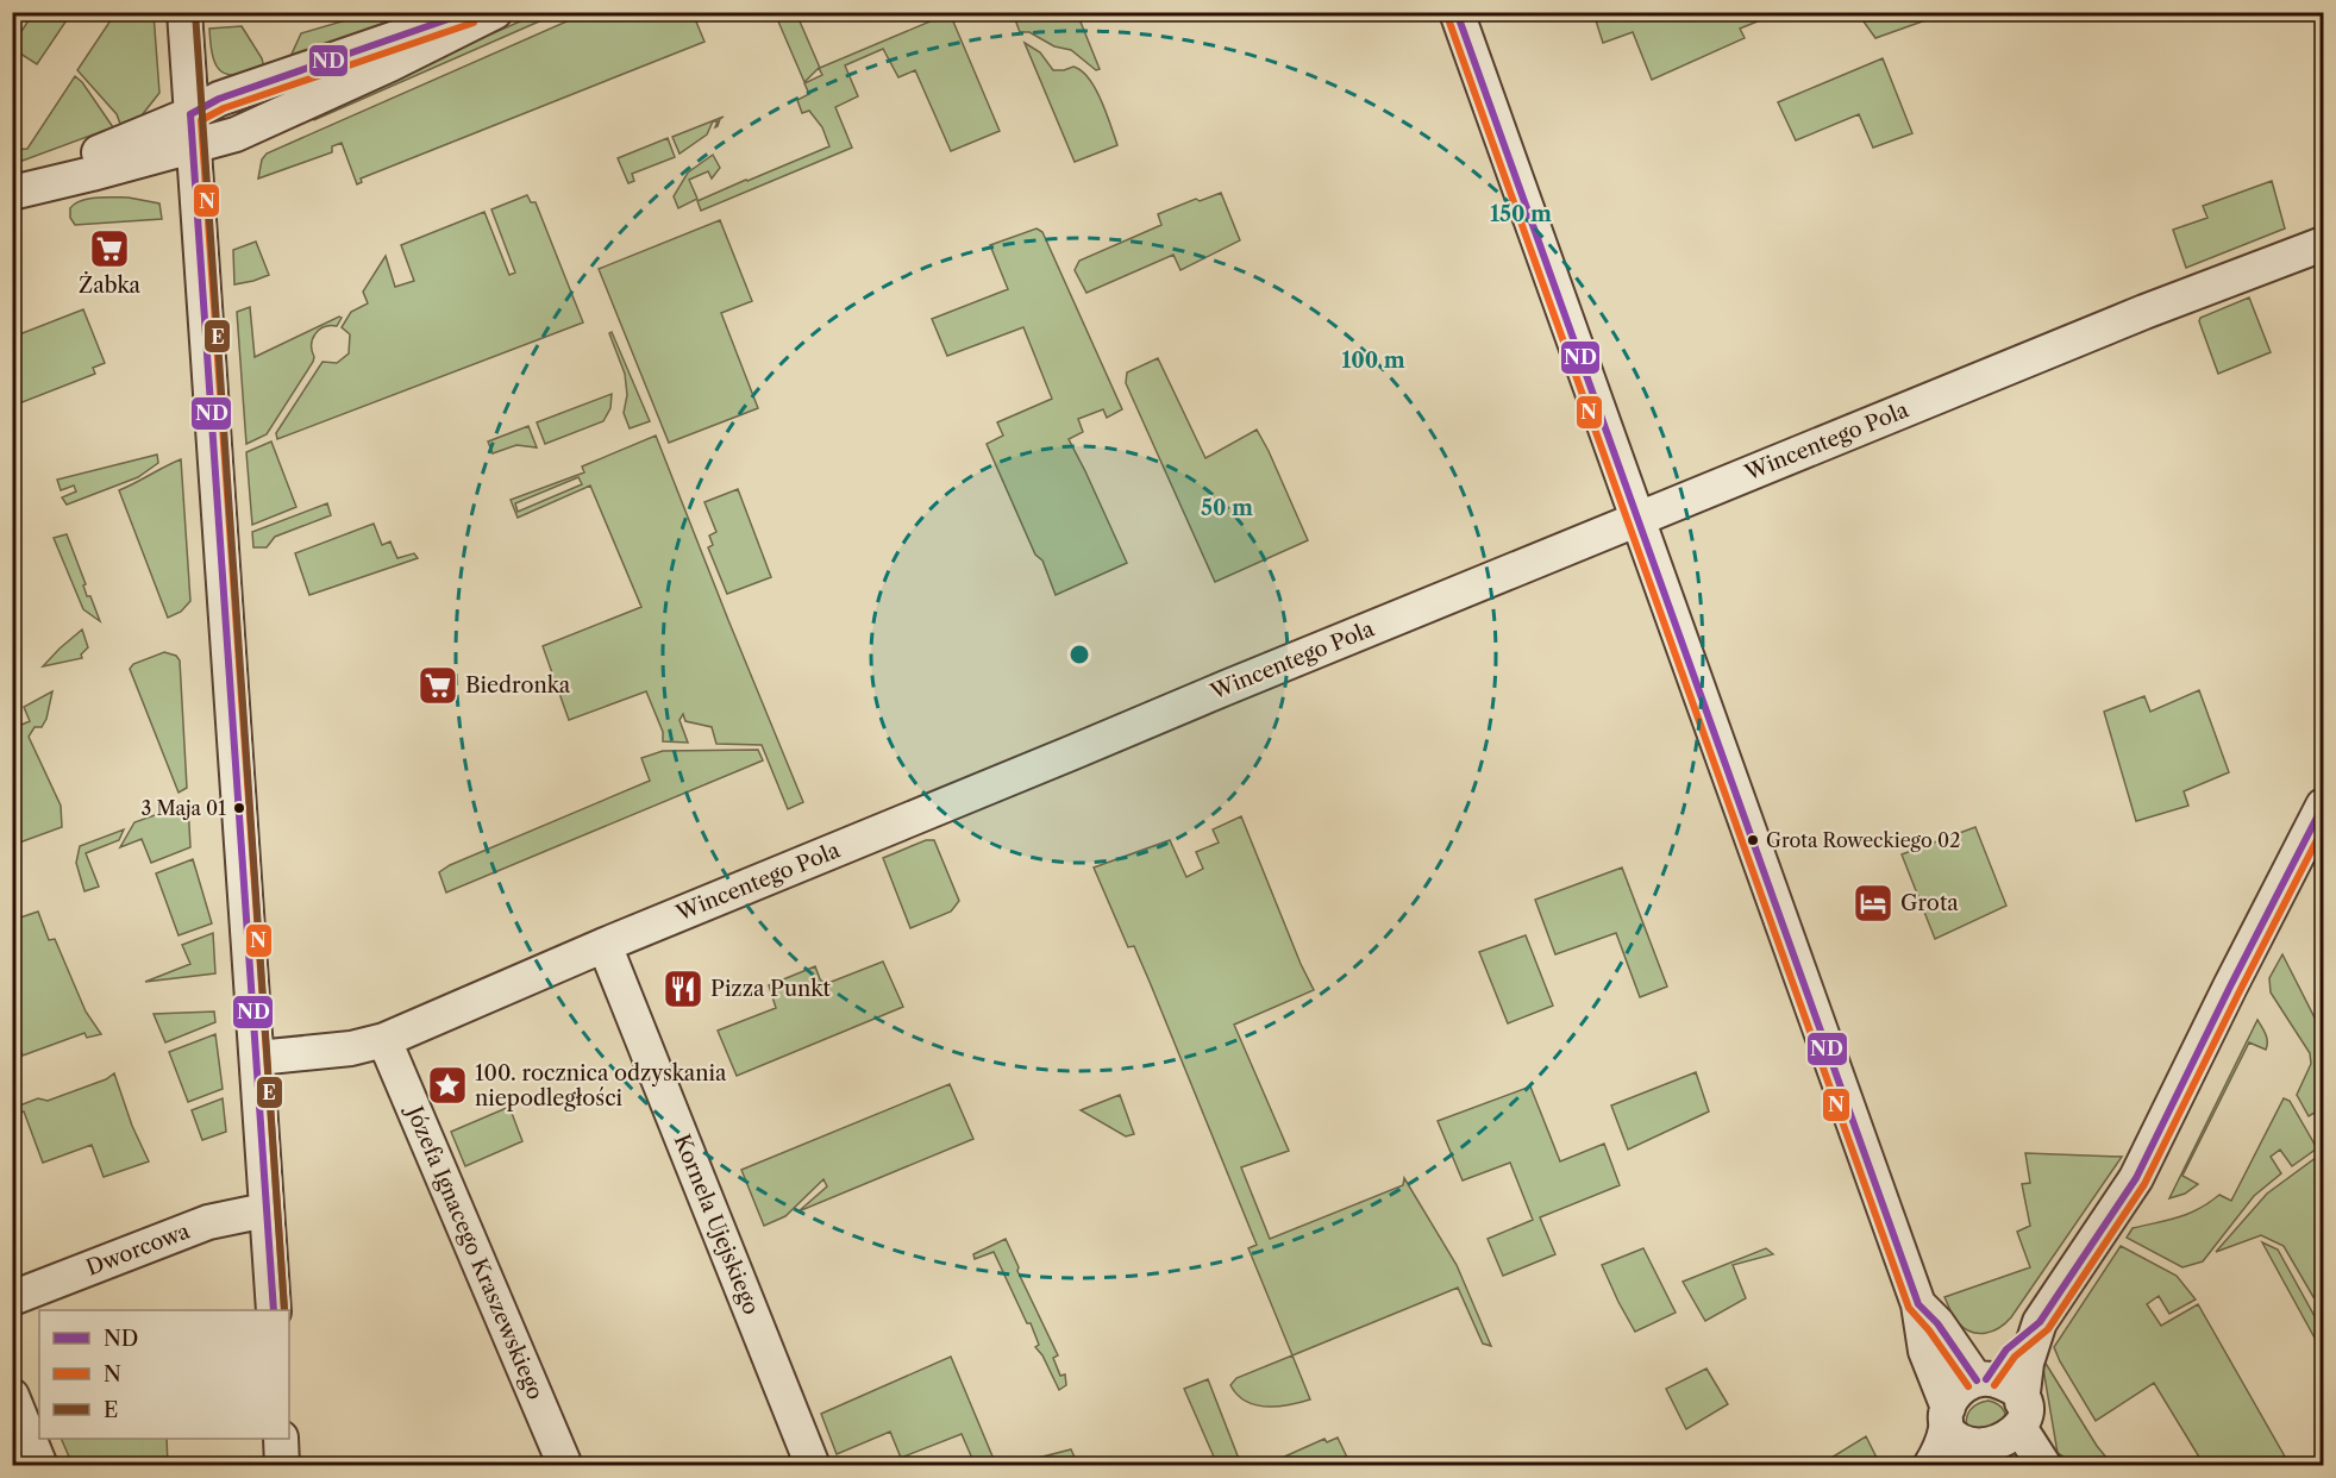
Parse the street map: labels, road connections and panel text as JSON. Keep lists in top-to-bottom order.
{
  "streets": {
    "street": [
      "Wincentego Pola",
      "Kornela Ujejskiego",
      "Dworcowa",
      "Józefa Ignacego Kraszewskiego"
    ]
  },
  "crossings": [
    ["Wincentego Pola", "Kornela Ujejskiego"],
    ["Wincentego Pola", "Józefa Ignacego Kraszewskiego"]
  ],
  "places": {
    "supermarket": ["Żabka", "Biedronka"],
    "other": ["3 Maja 01", "Grota Roweckiego 02"],
    "hotel": ["Grota"],
    "restaurant": ["Pizza Punkt"],
    "place": ["100. rocznica odzyskania niepodległości"]
  },
  "lines": ["transit line ND", "transit line E", "transit line N"],
  "legend": ["ND", "N", "E"],
  "rings": ["150 m", "100 m", "50 m"]
}
